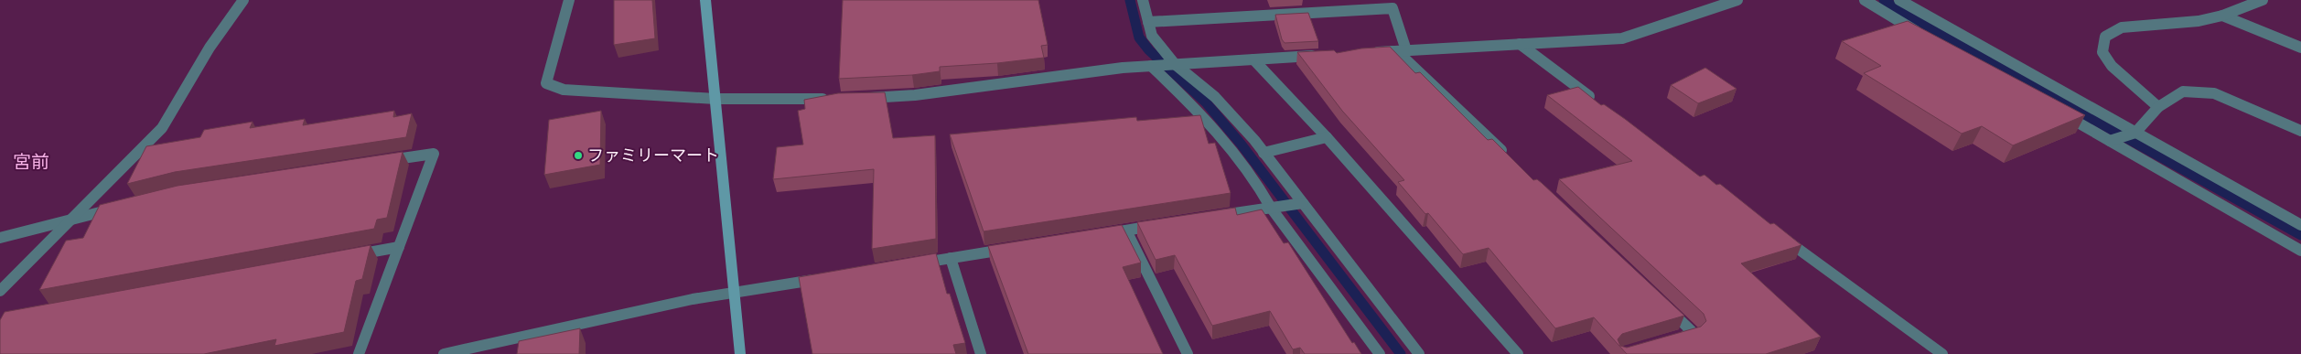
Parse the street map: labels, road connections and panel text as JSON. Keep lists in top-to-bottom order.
{
  "districts": ["宮前"],
  "places": ["ファミリーマート"]
}
